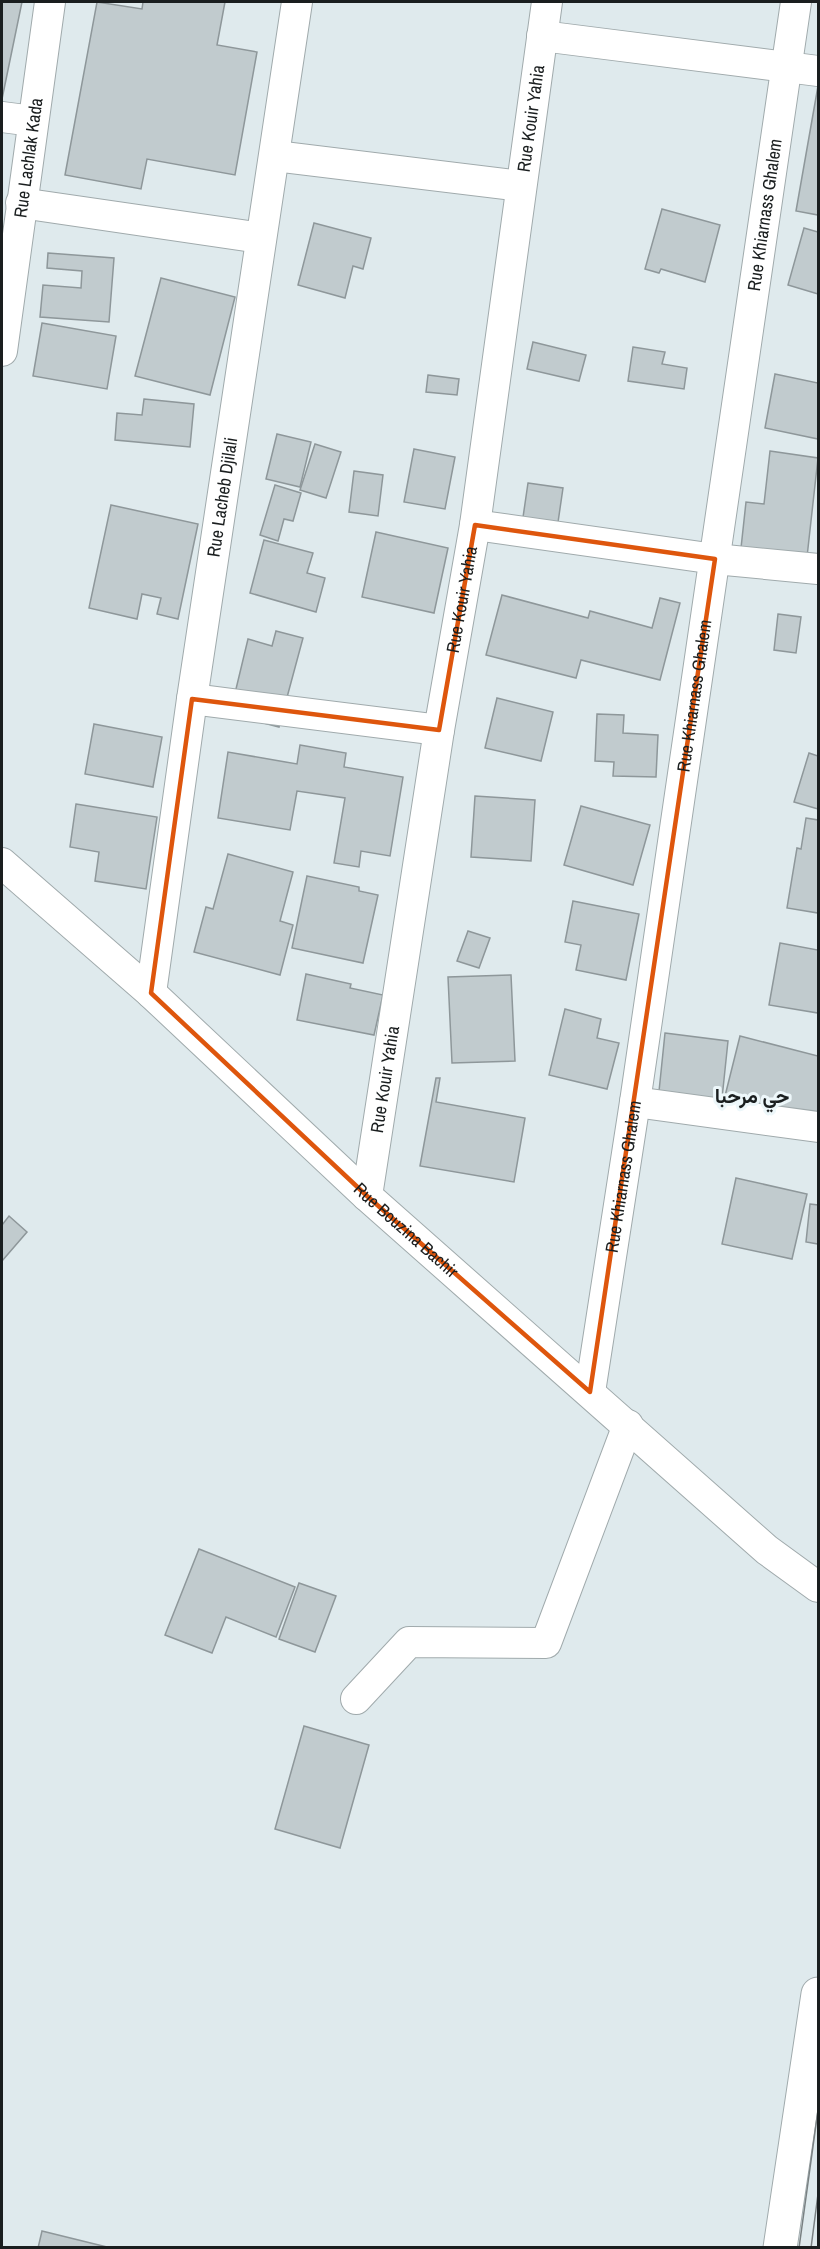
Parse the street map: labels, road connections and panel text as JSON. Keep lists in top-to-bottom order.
{
  "streets": {
    "street": [
      "Rue Kouir Yahia",
      "Rue Lachlak Kada",
      "Rue Khiarnass Ghalem",
      "Rue Lacheb Djilali",
      "Rue Bouzina Bachir"
    ]
  },
  "crossings": [
    ["Rue Kouir Yahia", "Rue Bouzina Bachir"],
    ["Rue Khiarnass Ghalem", "Rue Bouzina Bachir"],
    ["Rue Lacheb Djilali", "Rue Bouzina Bachir"]
  ],
  "districts": ["حي مرحبا"]
}
